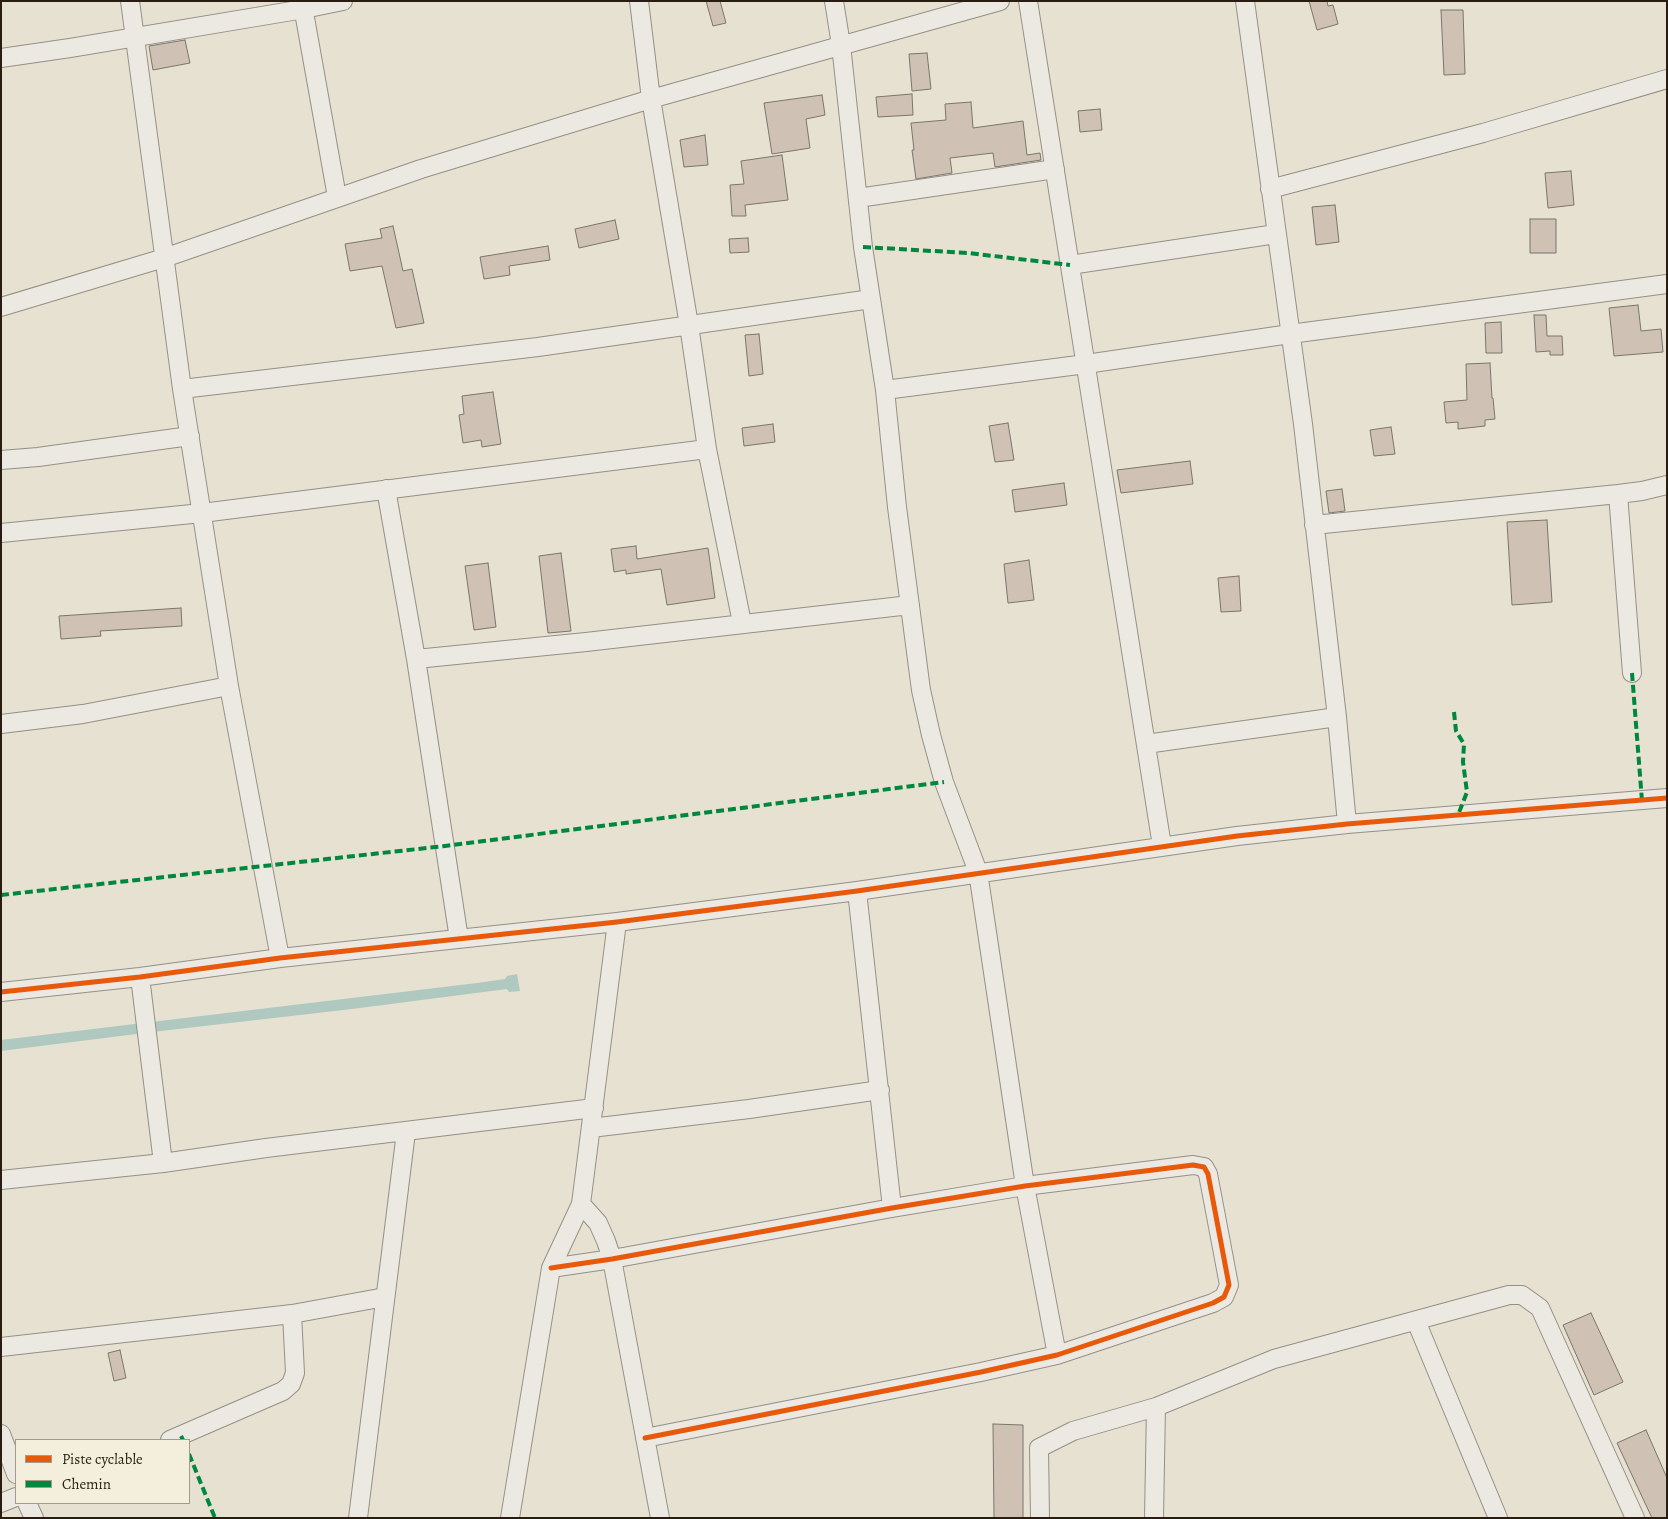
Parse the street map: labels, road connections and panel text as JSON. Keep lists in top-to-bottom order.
{
  "legend": ["Piste cyclable", "Chemin"]
}
